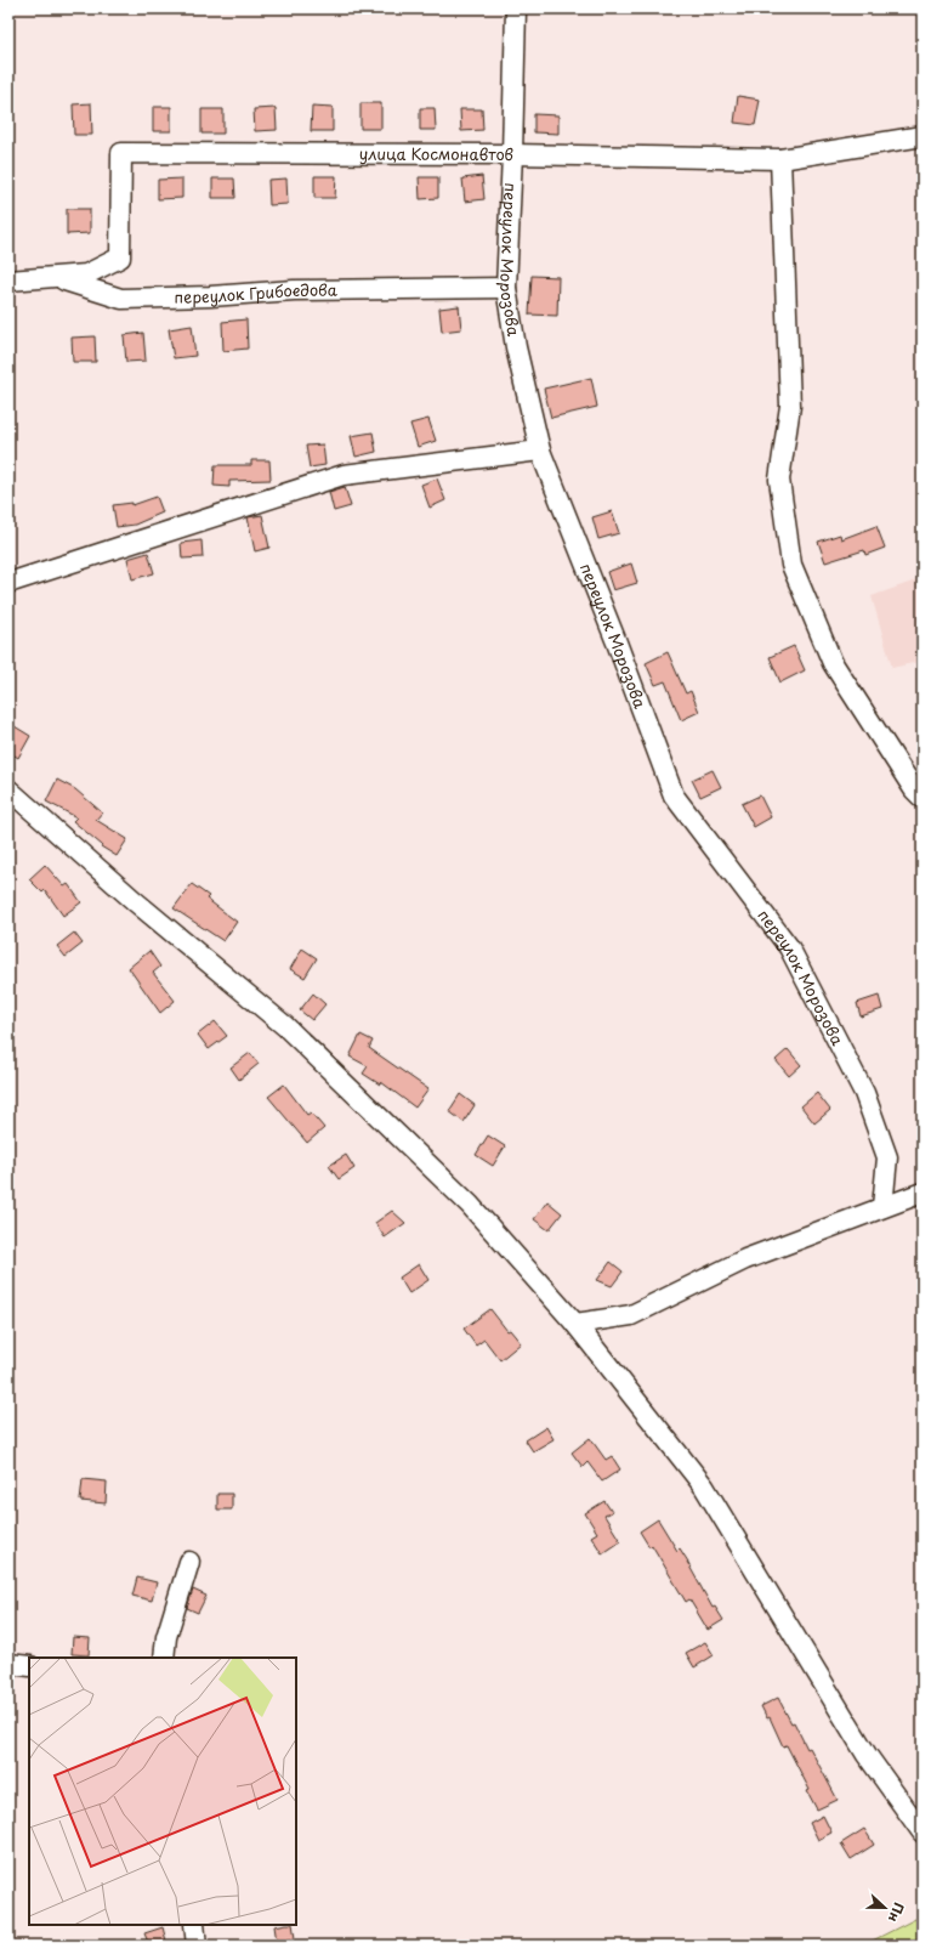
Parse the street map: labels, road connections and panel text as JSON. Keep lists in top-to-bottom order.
{
  "streets": {
    "street": ["улица Космонавтов", "переулок Морозова", "переулок Грибоедова"]
  },
  "crossings": [
    ["улица Космонавтов", "переулок Морозова"],
    ["улица Космонавтов", "переулок Грибоедова"],
    ["переулок Морозова", "переулок Грибоедова"]
  ],
  "north": "right"
}
